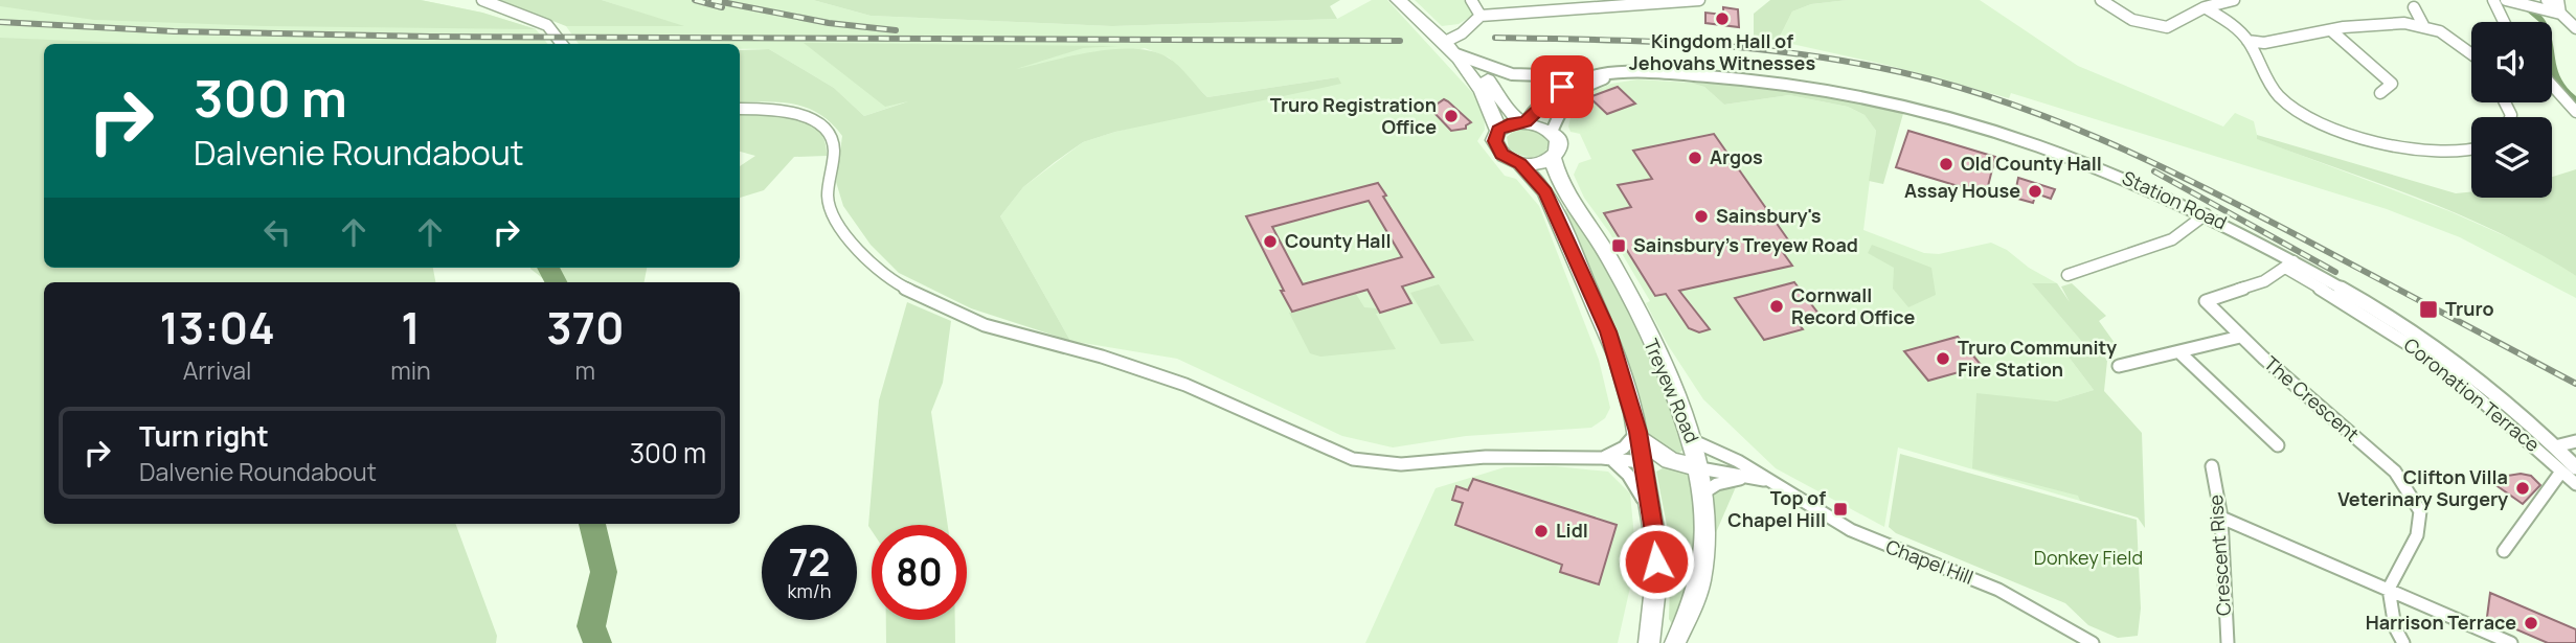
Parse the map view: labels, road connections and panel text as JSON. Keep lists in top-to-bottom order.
{
  "streets": {
    "highway": ["Treyew Road"],
    "street": [
      "Station Road",
      "Coronation Terrace",
      "The Crescent",
      "Crescent Rise",
      "Chapel Hill"
    ]
  },
  "crossings": [
    ["Station Road", "Treyew Road"],
    ["Station Road", "Coronation Terrace"],
    ["Station Road", "The Crescent"],
    ["Treyew Road", "Chapel Hill"],
    ["Coronation Terrace", "The Crescent"]
  ],
  "parks": ["Donkey Field"],
  "places": {
    "other": [
      "Kingdom Hall of Jehovahs Witnesses",
      "Truro Registration Office",
      "Argos",
      "Old County Hall",
      "Assay House",
      "Sainsbury's",
      "County Hall",
      "Cornwall Record Office",
      "Truro Community Fire Station",
      "Clifton Villa Veterinary Surgery",
      "Lidl",
      "Harrison Terrace"
    ],
    "transit": ["Sainsbury's Treyew Road", "Truro", "Top of Chapel Hill"]
  },
  "page": {
    "turn": ["300 m", "Dalvenie Roundabout"],
    "eta": [
      "13:04",
      "Arrival",
      "1",
      "min",
      "370",
      "m"
    ],
    "list": [
      {
        "name": "Turn right",
        "note": "Dalvenie Roundabout",
        "value": "300 m"
      }
    ],
    "speed": "72 km/h",
    "limit": "80"
  }
}
